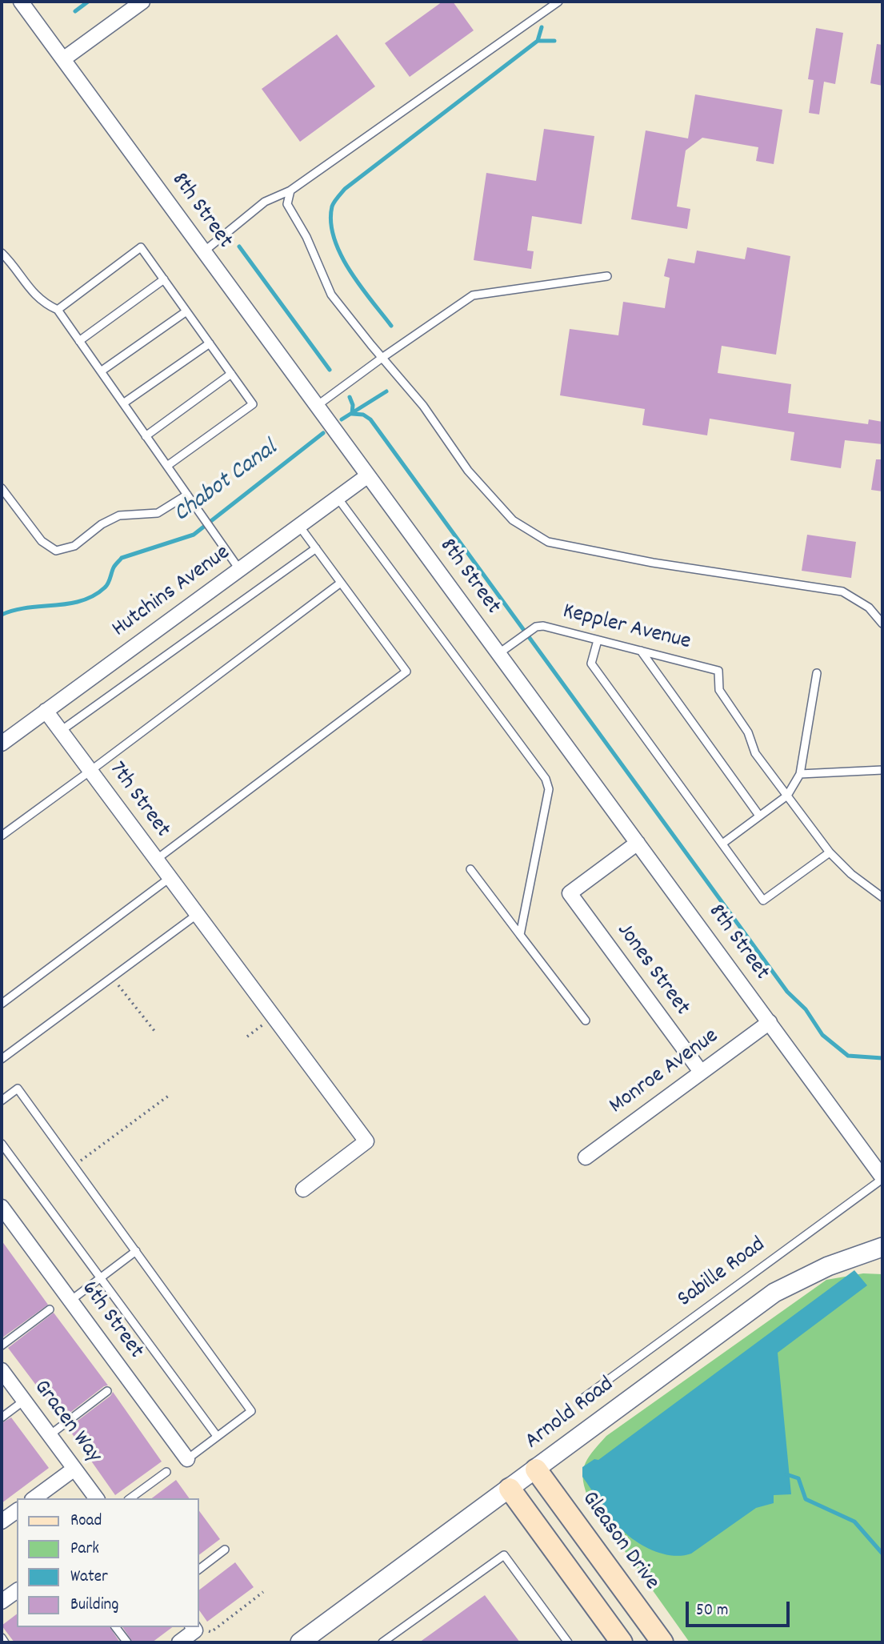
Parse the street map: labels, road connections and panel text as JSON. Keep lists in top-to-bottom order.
{
  "streets": {
    "main road": ["Gleason Drive"],
    "street": [
      "8th Street",
      "Hutchins Avenue",
      "7th Street",
      "Jones Street",
      "Monroe Avenue",
      "6th Street",
      "Arnold Road",
      "Gracen Way"
    ],
    "lane": ["Keppler Avenue", "Sabille Road"]
  },
  "crossings": [
    ["8th Street", "Hutchins Avenue"],
    ["8th Street", "Keppler Avenue"],
    ["8th Street", "Jones Street"],
    ["8th Street", "Monroe Avenue"],
    ["8th Street", "Sabille Road"],
    ["Hutchins Avenue", "7th Street"],
    ["Jones Street", "Monroe Avenue"],
    ["Arnold Road", "Gleason Drive"]
  ],
  "water": ["Chabot Canal"],
  "legend": [
    "Road",
    "Park",
    "Water",
    "Building"
  ],
  "scale_bar": "50 m"
}
